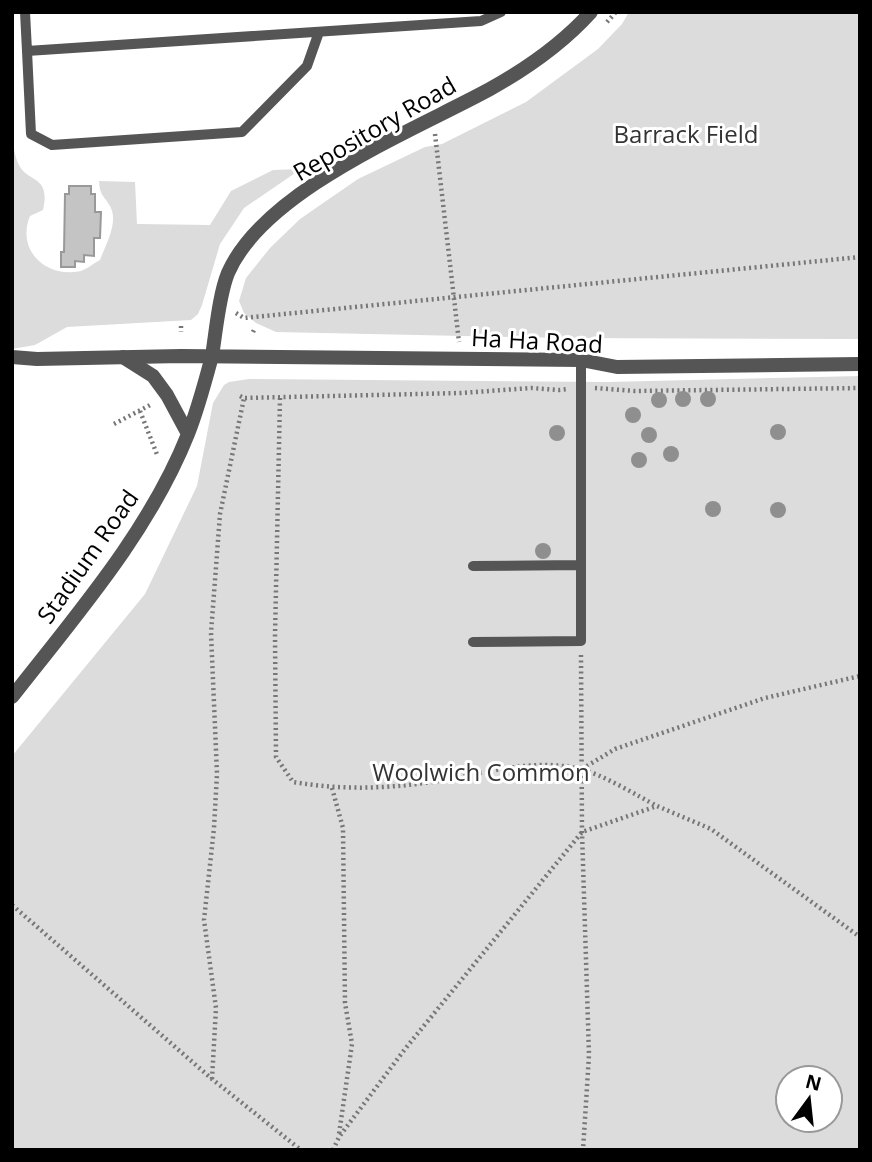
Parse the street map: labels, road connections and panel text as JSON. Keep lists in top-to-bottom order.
{
  "streets": {
    "street": ["Repository Road", "Ha Ha Road", "Stadium Road"]
  },
  "crossings": [
    ["Repository Road", "Ha Ha Road"],
    ["Repository Road", "Stadium Road"],
    ["Ha Ha Road", "Stadium Road"]
  ],
  "parks": ["Barrack Field", "Woolwich Common"],
  "north": "top"
}
